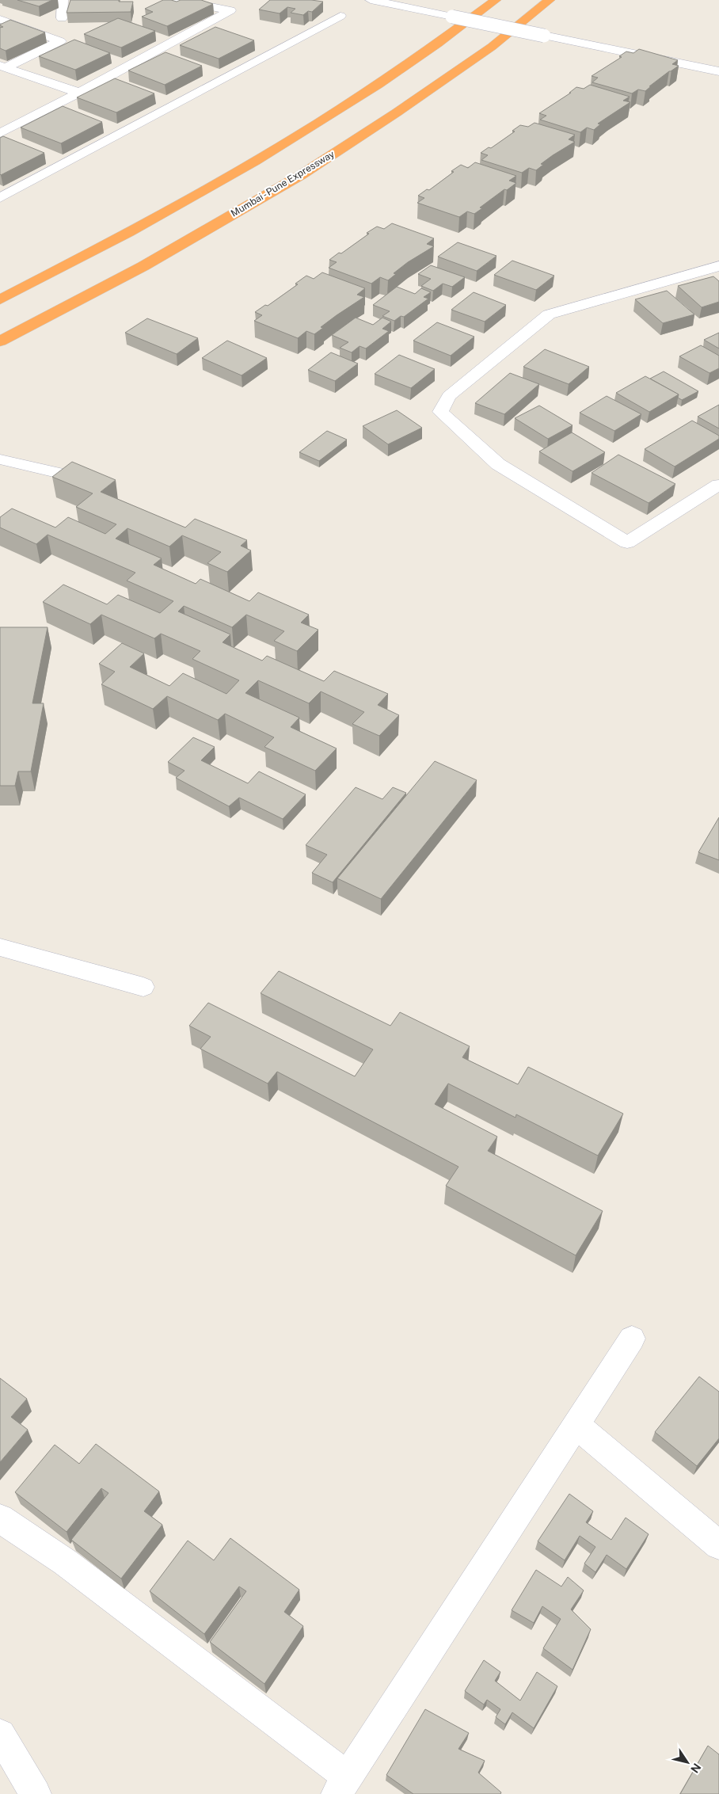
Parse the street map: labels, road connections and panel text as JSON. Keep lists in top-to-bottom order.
{
  "streets": {
    "highway": ["Mumbai - Pune Expressway"]
  },
  "north": "bottom right"
}
